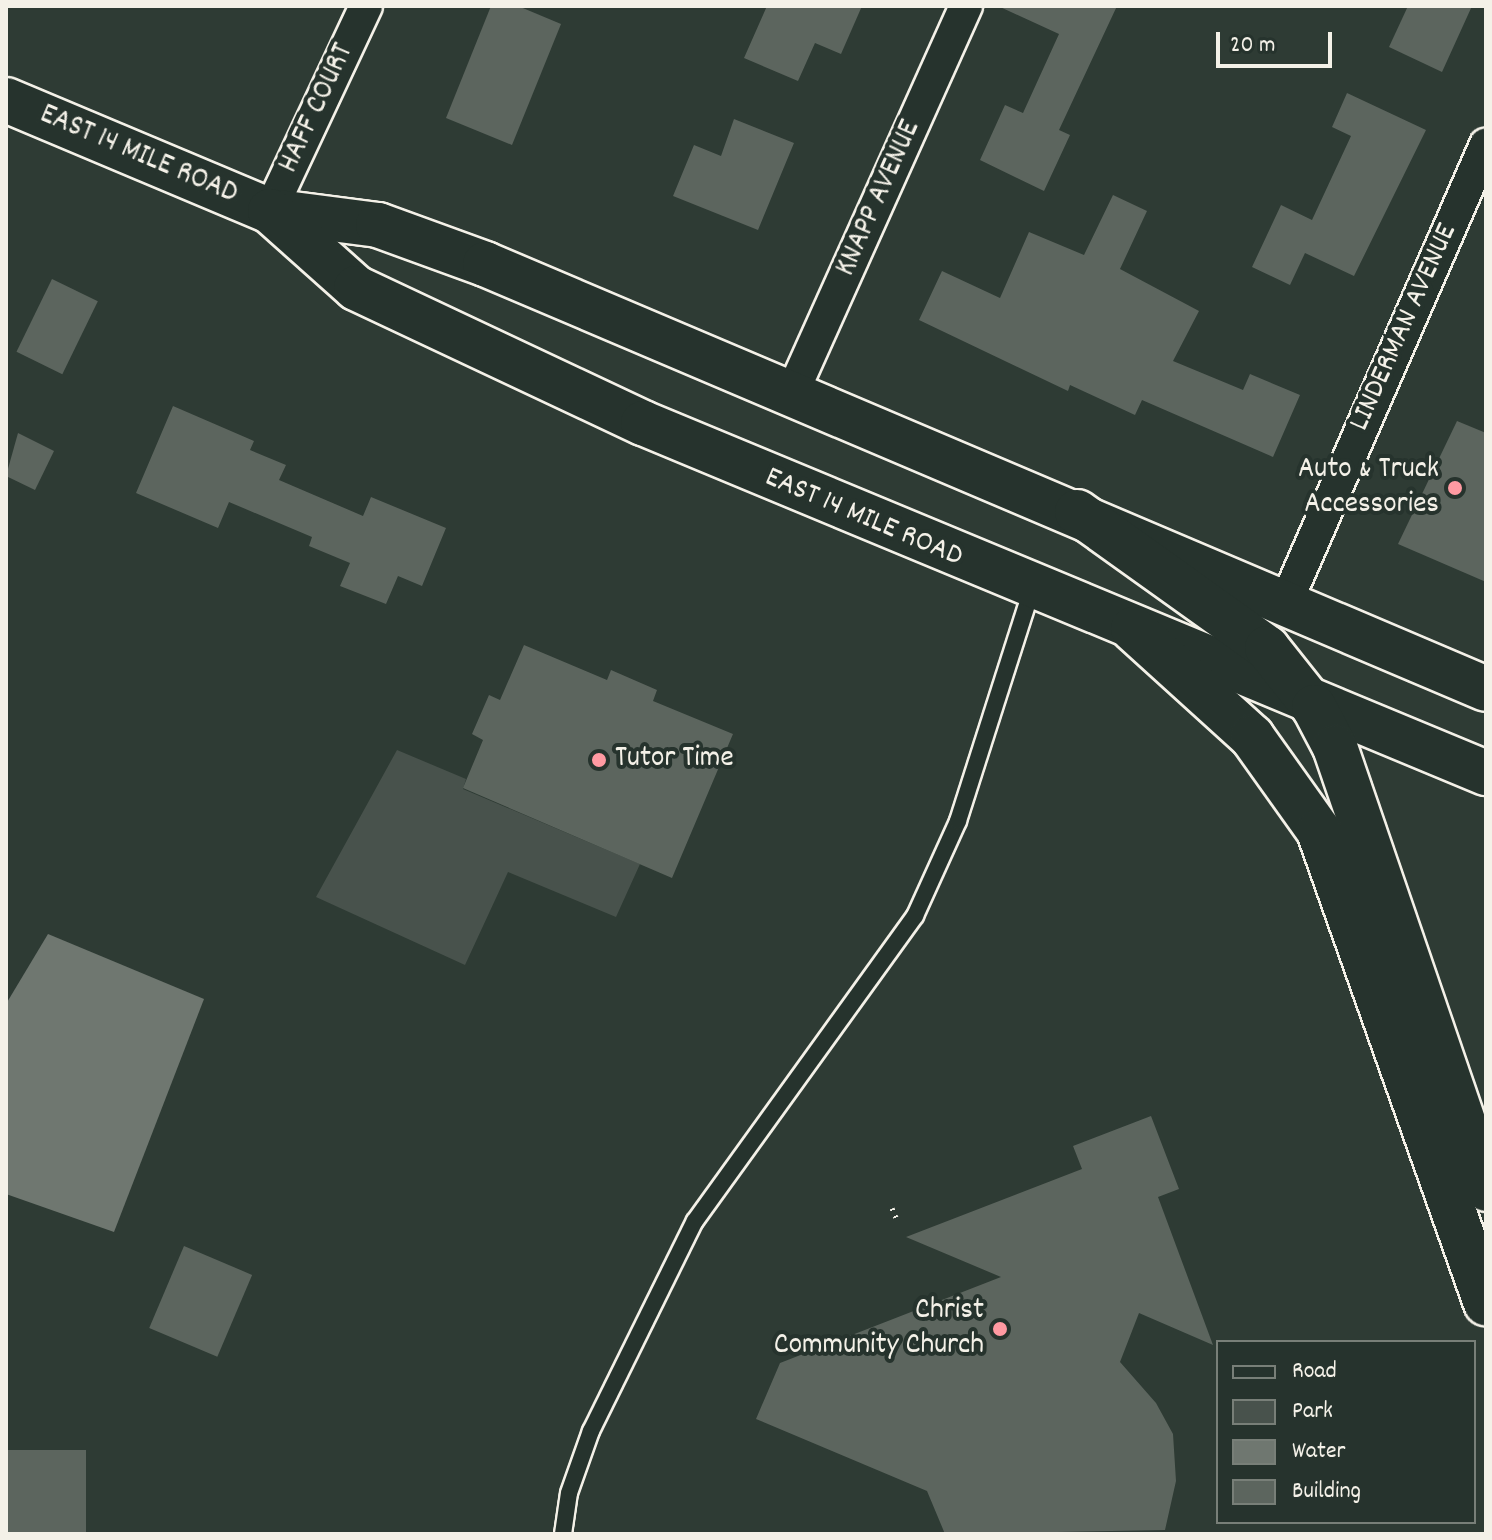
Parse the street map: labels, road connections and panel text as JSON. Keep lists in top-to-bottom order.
{
  "streets": {
    "main road": ["EAST 14 MILE ROAD"],
    "street": ["HAFF COURT", "KNAPP AVENUE", "LINDERMAN AVENUE"]
  },
  "crossings": [
    ["HAFF COURT", "EAST 14 MILE ROAD"],
    ["EAST 14 MILE ROAD", "KNAPP AVENUE"],
    ["EAST 14 MILE ROAD", "LINDERMAN AVENUE"]
  ],
  "places": ["Auto & Truck Accessories", "Tutor Time", "Christ Community Church"],
  "legend": [
    "Road",
    "Park",
    "Water",
    "Building"
  ],
  "scale_bar": "20 m"
}
